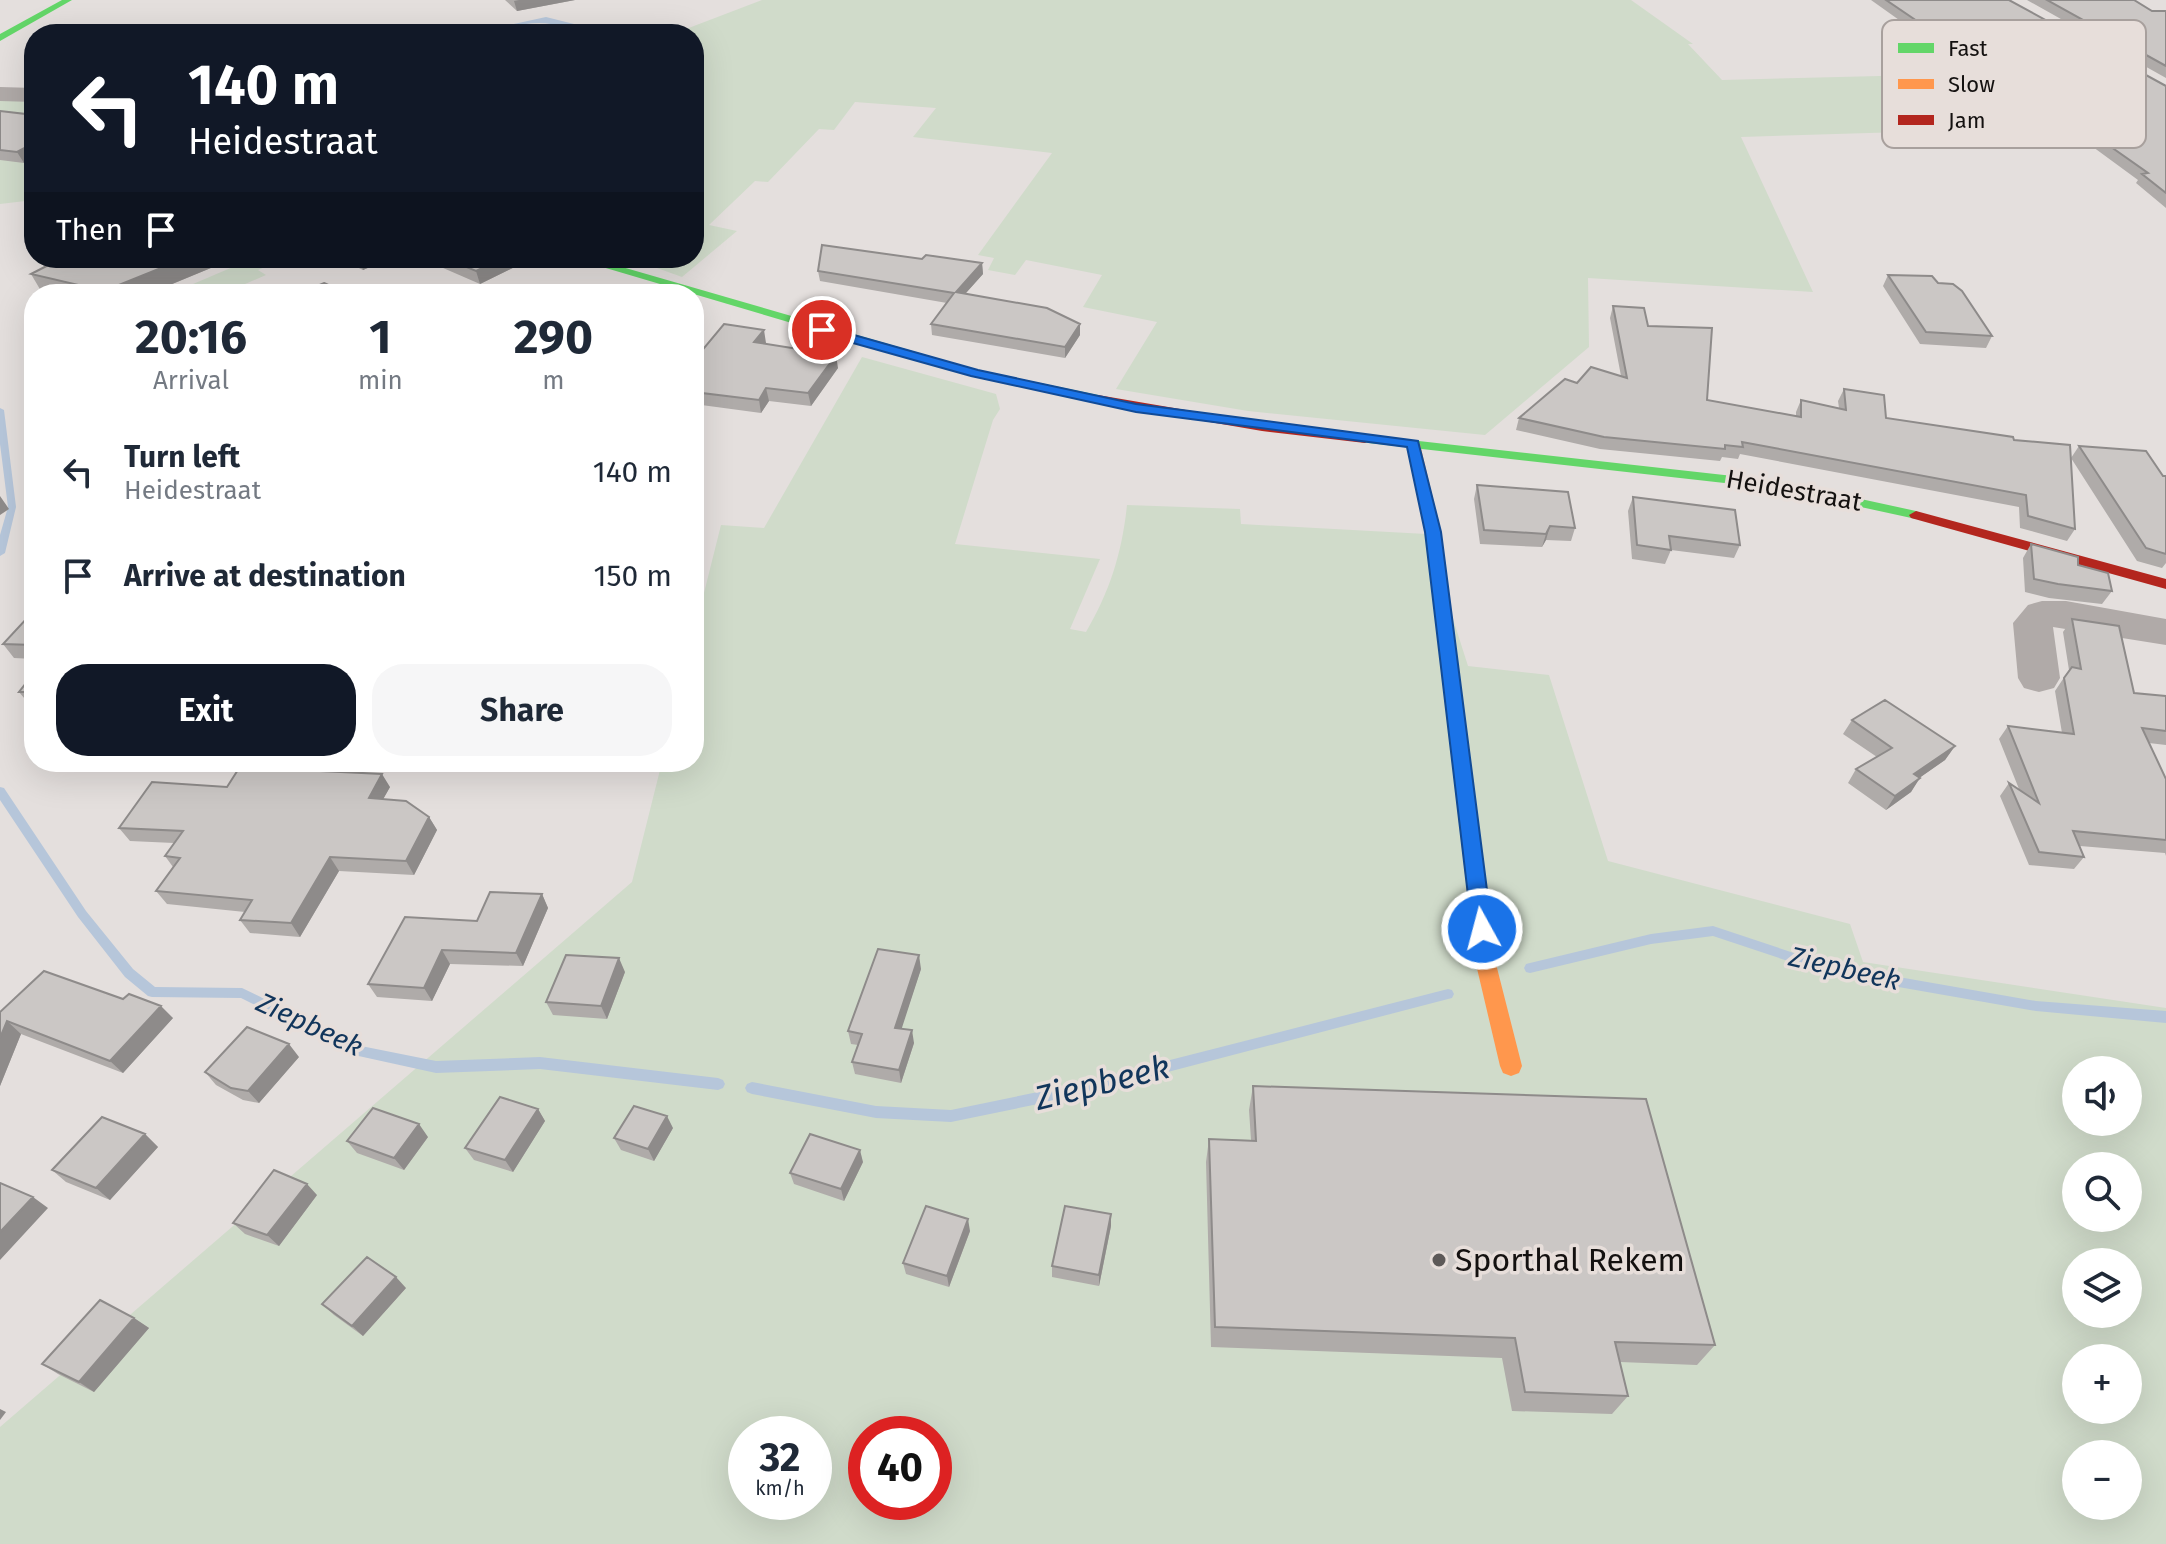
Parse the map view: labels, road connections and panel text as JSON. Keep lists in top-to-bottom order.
{
  "streets": {
    "street": ["Heidestraat"]
  },
  "water": ["Ziepbeek"],
  "places": ["Sporthal Rekem"],
  "legend": ["Fast", "Slow", "Jam"],
  "page": {
    "turn": ["140 m", "Heidestraat"],
    "then": "Then",
    "eta": [
      "20:16",
      "Arrival",
      "1",
      "min",
      "290",
      "m"
    ],
    "list": [
      {
        "name": "Turn left",
        "note": "Heidestraat",
        "value": "140 m"
      },
      {
        "name": "Arrive at destination",
        "value": "150 m"
      }
    ],
    "buttons": ["Exit", "Share"],
    "map_buttons": ["+", "−"],
    "speed": "32 km/h",
    "limit": "40"
  }
}
